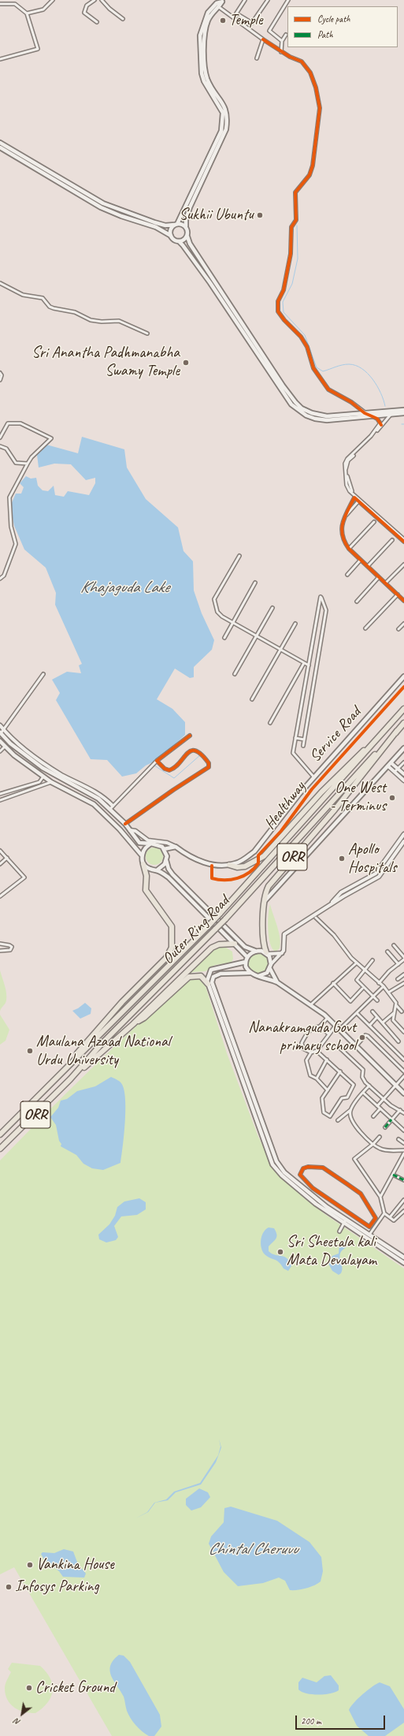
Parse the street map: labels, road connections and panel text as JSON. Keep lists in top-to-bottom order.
{
  "streets": {
    "highway": ["ORR", "Outer Ring Road"],
    "main road": ["Service Road"],
    "cycle path": ["Healthway"]
  },
  "crossings": [
    ["Service Road", "ORR"],
    ["ORR", "Outer Ring Road"]
  ],
  "water": ["Khajaguda Lake", "Chintal Cheruvu"],
  "places": [
    "Temple",
    "Sukhii Ubuntu",
    "Sri Anantha Padhmanabha Swamy Temple",
    "One West - Terminus",
    "Apollo Hospitals",
    "Nanakramguda Govt primary school",
    "Maulana Azaad National Urdu University",
    "Sri Sheetala kali Mata Devalayam",
    "Vankina House",
    "Infosys Parking",
    "Cricket Ground"
  ],
  "legend": ["Cycle path", "Path"],
  "scale_bar": "200 m",
  "north": "bottom left"
}
